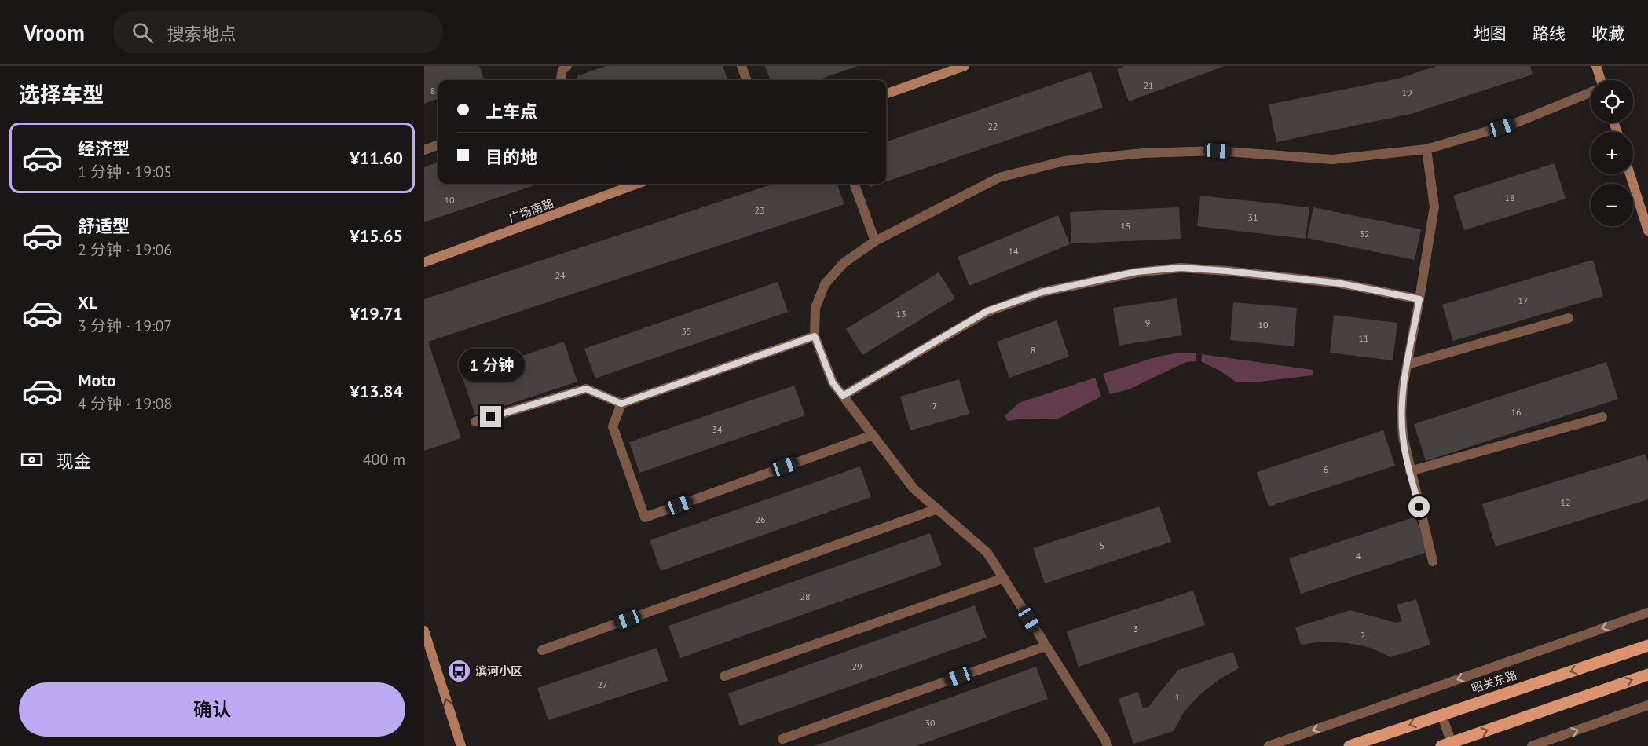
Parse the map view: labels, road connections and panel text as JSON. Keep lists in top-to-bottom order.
{
  "streets": {
    "main road": ["昭关东路"],
    "street": ["广场南路"]
  },
  "places": {
    "bus stop": ["滨河小区"]
  },
  "house_numbers": [
    "21",
    "8",
    "19",
    "22",
    "18",
    "10",
    "23",
    "31",
    "15",
    "32",
    "14",
    "24",
    "17",
    "13",
    "9",
    "10",
    "35",
    "11",
    "8",
    "7",
    "16",
    "34",
    "6",
    "12",
    "26",
    "5",
    "4",
    "28",
    "3",
    "2",
    "29",
    "27",
    "1",
    "30"
  ],
  "page": {
    "header": "Vroom",
    "search": "搜索地点",
    "nav": ["地图", "路线", "收藏"],
    "heading": "选择车型",
    "map_buttons": ["+", "−"],
    "banner": ["上车点", "目的地"],
    "list": [
      {
        "name": "经济型",
        "note": "1 分钟 · 19:05",
        "value": "¥11.60"
      },
      {
        "name": "舒适型",
        "note": "2 分钟 · 19:06",
        "value": "¥15.65"
      },
      {
        "name": "XL",
        "note": "3 分钟 · 19:07",
        "value": "¥19.71"
      },
      {
        "name": "Moto",
        "note": "4 分钟 · 19:08",
        "value": "¥13.84"
      }
    ],
    "bubble": "1 分钟",
    "pay": ["现金", "400 m"],
    "buttons": "确认"
  }
}
